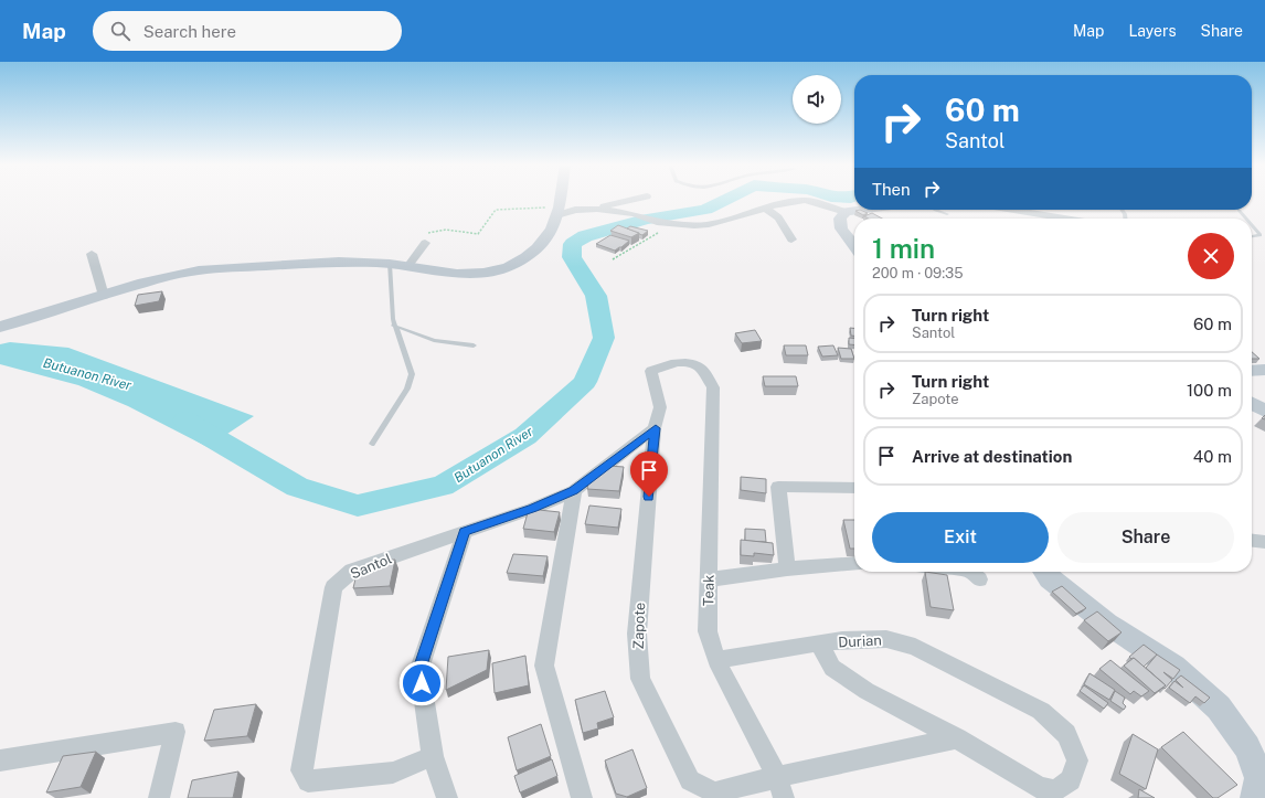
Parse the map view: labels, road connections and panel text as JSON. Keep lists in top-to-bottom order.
{
  "streets": {
    "street": [
      "Santol",
      "Teak",
      "Zapote",
      "Durian"
    ]
  },
  "crossings": [
    ["Santol", "Zapote"],
    ["Teak", "Zapote"],
    ["Teak", "Durian"],
    ["Zapote", "Durian"]
  ],
  "water": ["Butuanon River"],
  "page": {
    "header": "Map",
    "search": "Search here",
    "nav": ["Map", "Layers", "Share"],
    "turn": ["60 m", "Santol"],
    "then": "Then",
    "heading": ["1 min", "200 m · 09:35"],
    "list": [
      {
        "name": "Turn right",
        "note": "Santol",
        "value": "60 m"
      },
      {
        "name": "Turn right",
        "note": "Zapote",
        "value": "100 m"
      },
      {
        "name": "Arrive at destination",
        "value": "40 m"
      }
    ],
    "buttons": ["Exit", "Share"]
  }
}
